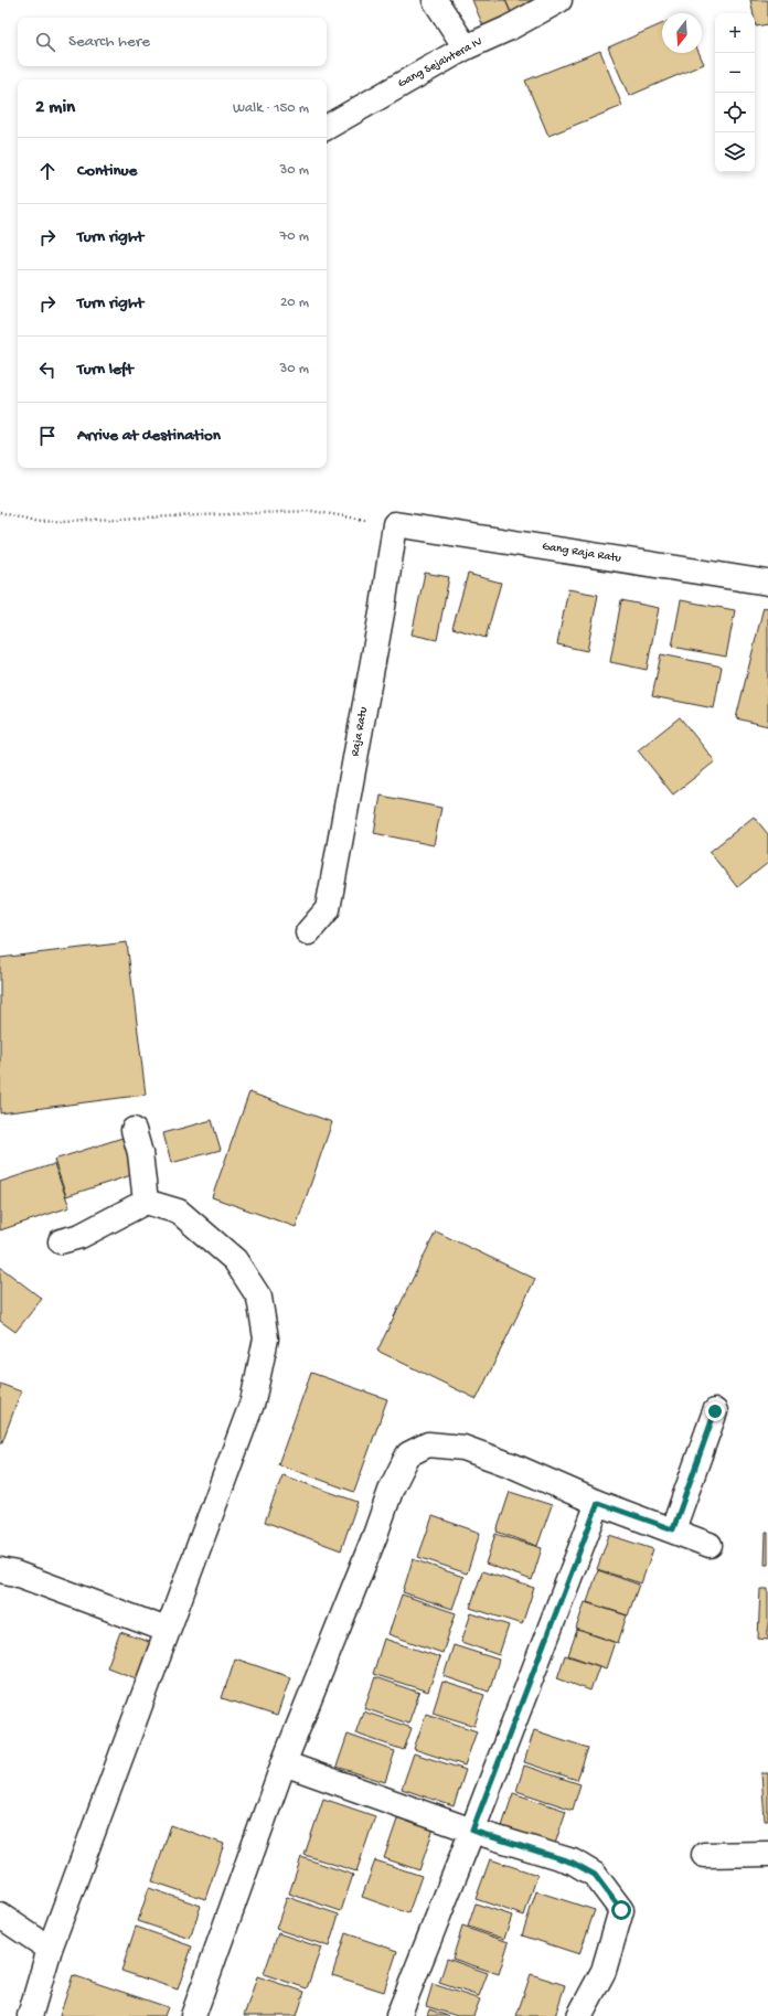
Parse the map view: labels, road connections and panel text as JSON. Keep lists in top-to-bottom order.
{
  "streets": {
    "street": ["Gang Sejahtera IV", "Gang Raja Ratu", "Raja Ratu"]
  },
  "crossings": [
    ["Gang Raja Ratu", "Raja Ratu"]
  ],
  "north": "bottom",
  "page": {
    "map_buttons": ["+", "−"],
    "search": "Search here",
    "heading": ["2 min", "Walk · 150 m"],
    "list": [
      ["Continue", "30 m"],
      ["Turn right", "70 m"],
      ["Turn right", "20 m"],
      ["Turn left", "30 m"],
      "Arrive at destination"
    ]
  }
}
